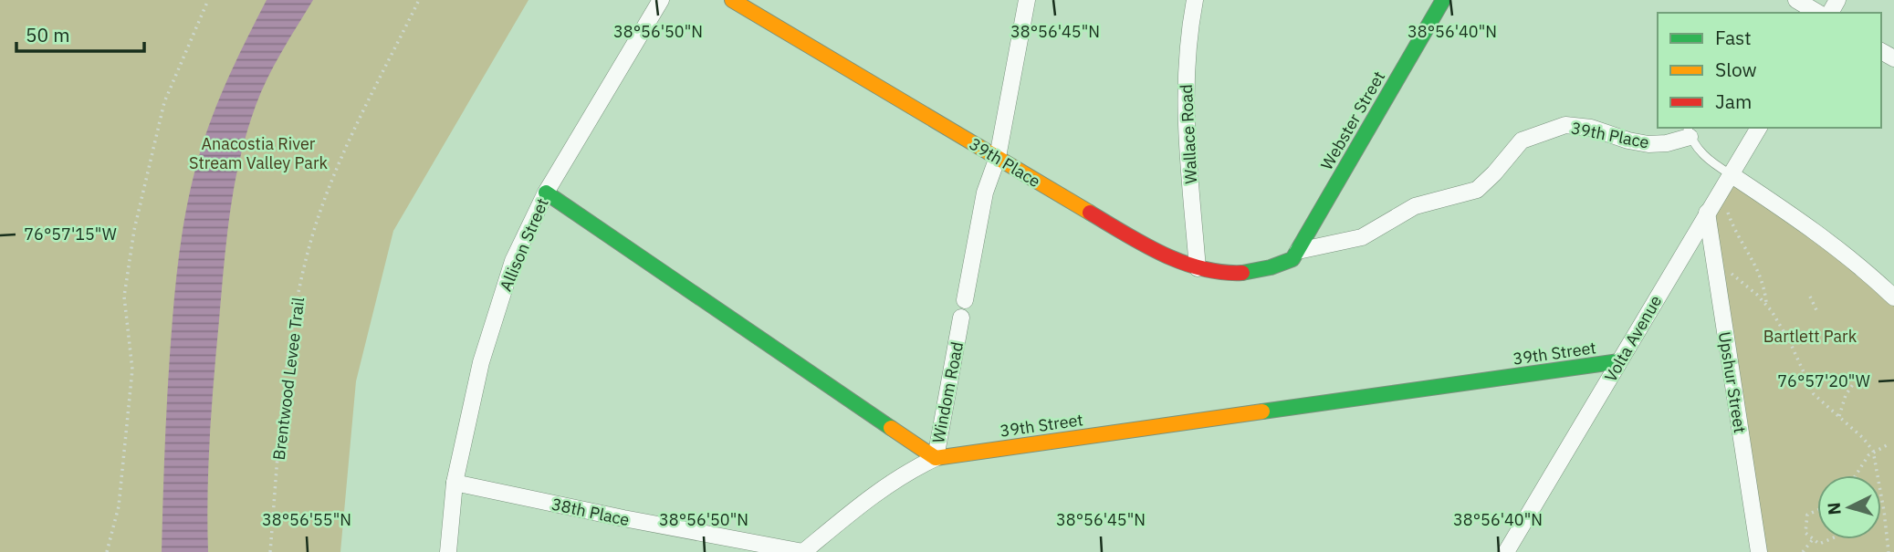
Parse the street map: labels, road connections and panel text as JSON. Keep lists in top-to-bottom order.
{
  "streets": {
    "street": [
      "Webster Street",
      "Wallace Road",
      "39th Place",
      "Allison Street",
      "Volta Avenue",
      "39th Street",
      "Upshur Street",
      "Windom Road",
      "38th Place"
    ],
    "path": ["Brentwood Levee Trail"]
  },
  "crossings": [
    ["Webster Street", "39th Place"],
    ["Wallace Road", "39th Place"],
    ["Allison Street", "38th Place"],
    ["Volta Avenue", "39th Street"],
    ["Volta Avenue", "Upshur Street"],
    ["39th Street", "Windom Road"],
    ["Windom Road", "38th Place"]
  ],
  "parks": ["Anacostia River Stream Valley Park", "Bartlett Park"],
  "legend": ["Fast", "Slow", "Jam"],
  "scale_bar": "50 m",
  "north": "left",
  "coordinates": [
    "38°56'50\"N",
    "38°56'45\"N",
    "38°56'40\"N",
    "76°57'15\"W",
    "76°57'20\"W",
    "38°56'55\"N"
  ]
}
